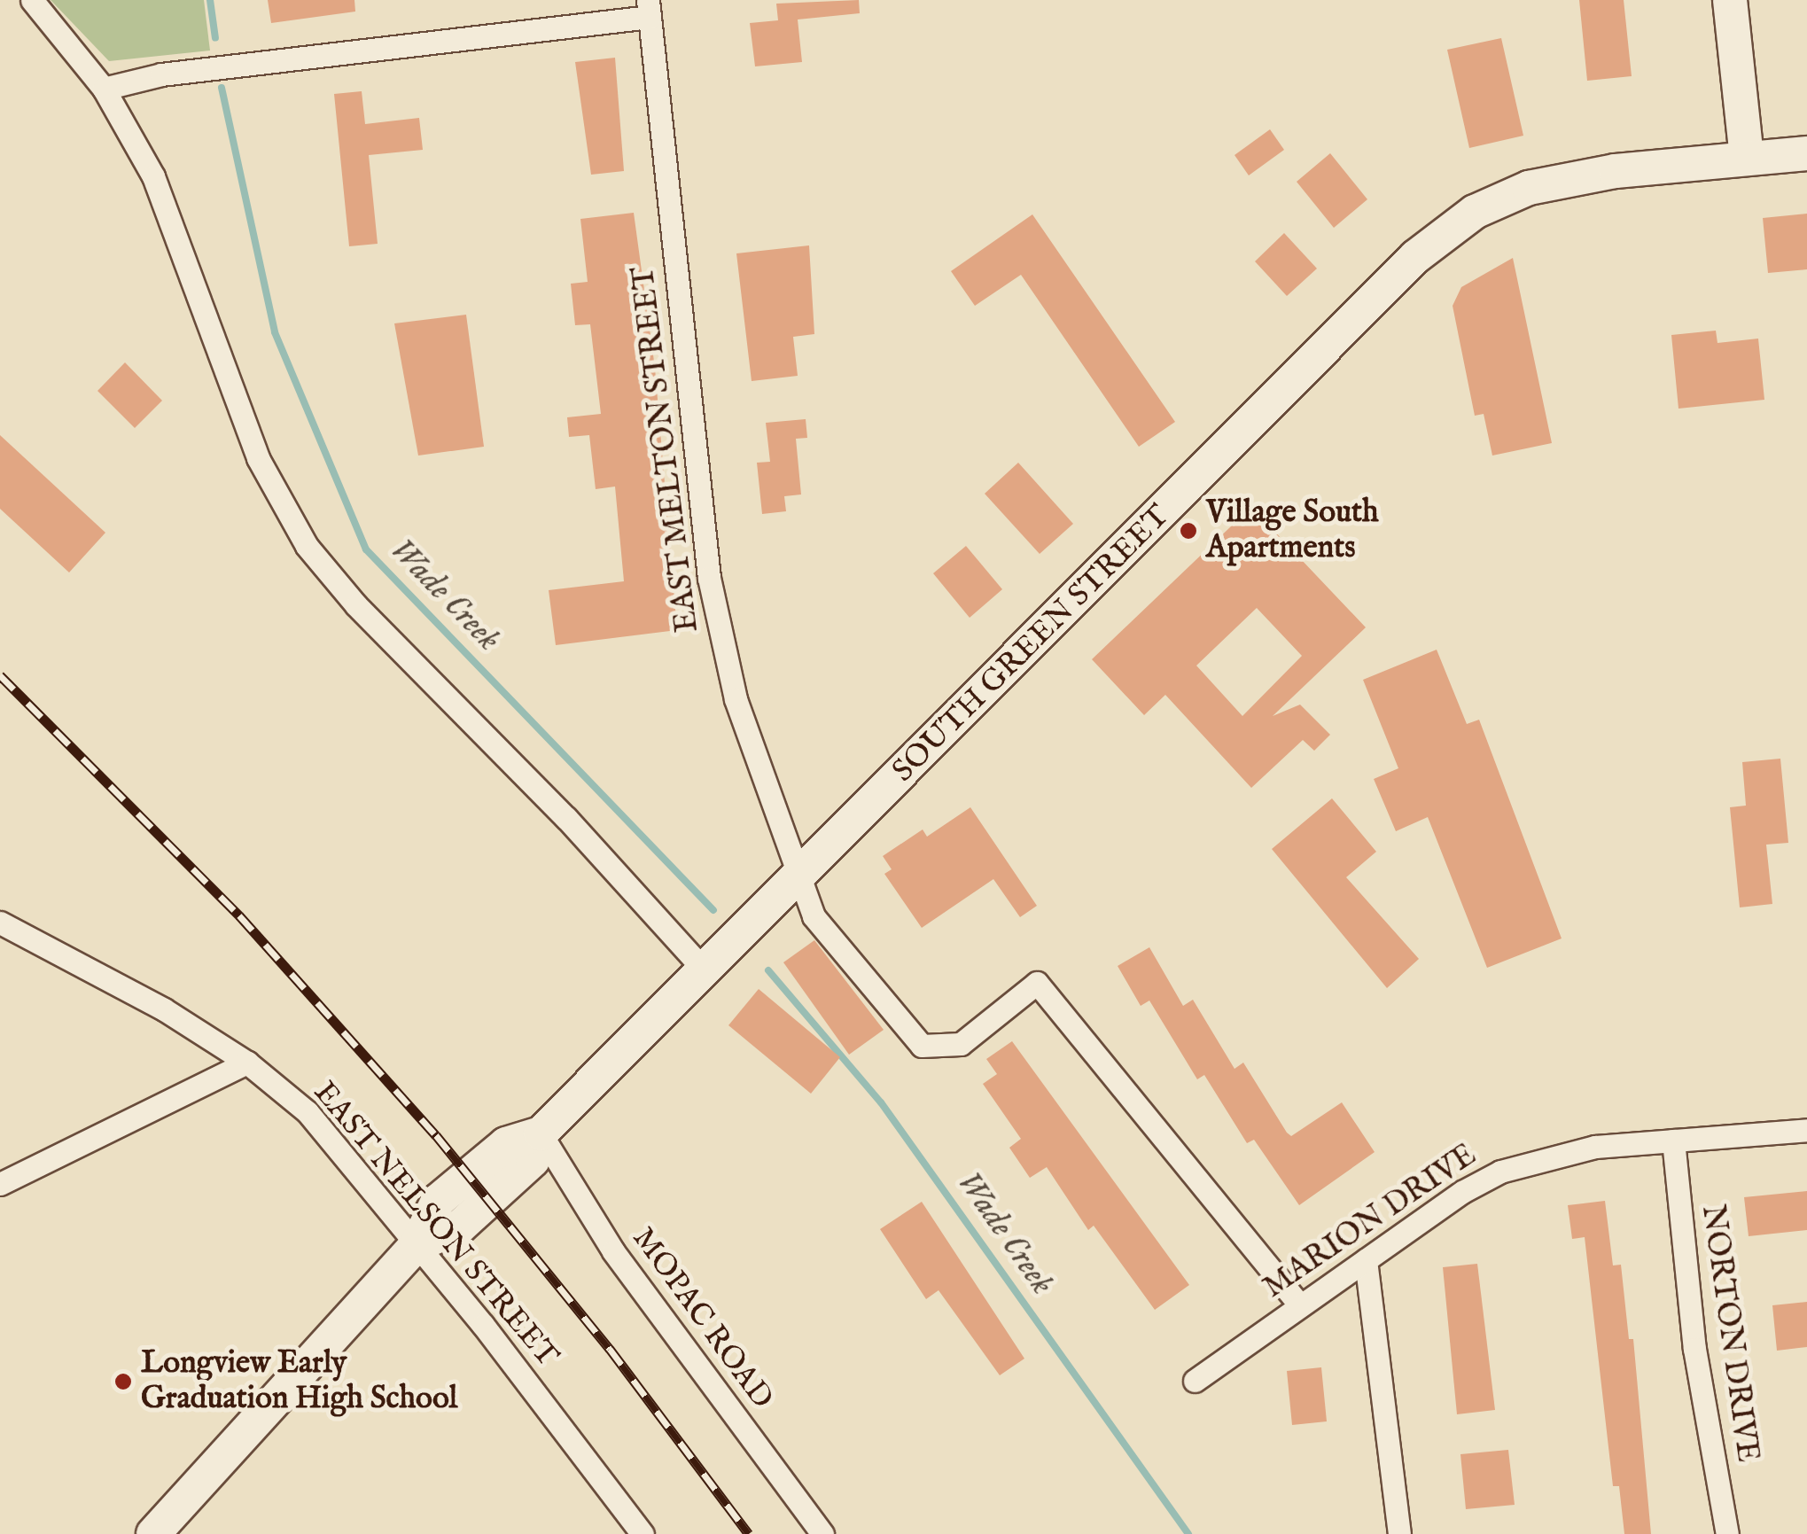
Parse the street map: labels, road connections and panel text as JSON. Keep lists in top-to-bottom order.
{
  "streets": {
    "street": [
      "EAST MELTON STREET",
      "SOUTH GREEN STREET",
      "MARION DRIVE",
      "EAST NELSON STREET",
      "MOPAC ROAD",
      "NORTON DRIVE"
    ]
  },
  "crossings": [
    ["EAST MELTON STREET", "SOUTH GREEN STREET"],
    ["EAST MELTON STREET", "MARION DRIVE"],
    ["SOUTH GREEN STREET", "EAST NELSON STREET"],
    ["SOUTH GREEN STREET", "MOPAC ROAD"],
    ["MARION DRIVE", "NORTON DRIVE"]
  ],
  "water": ["Wade Creek"],
  "places": ["Village South Apartments", "Longview Early Graduation High School"]
}
